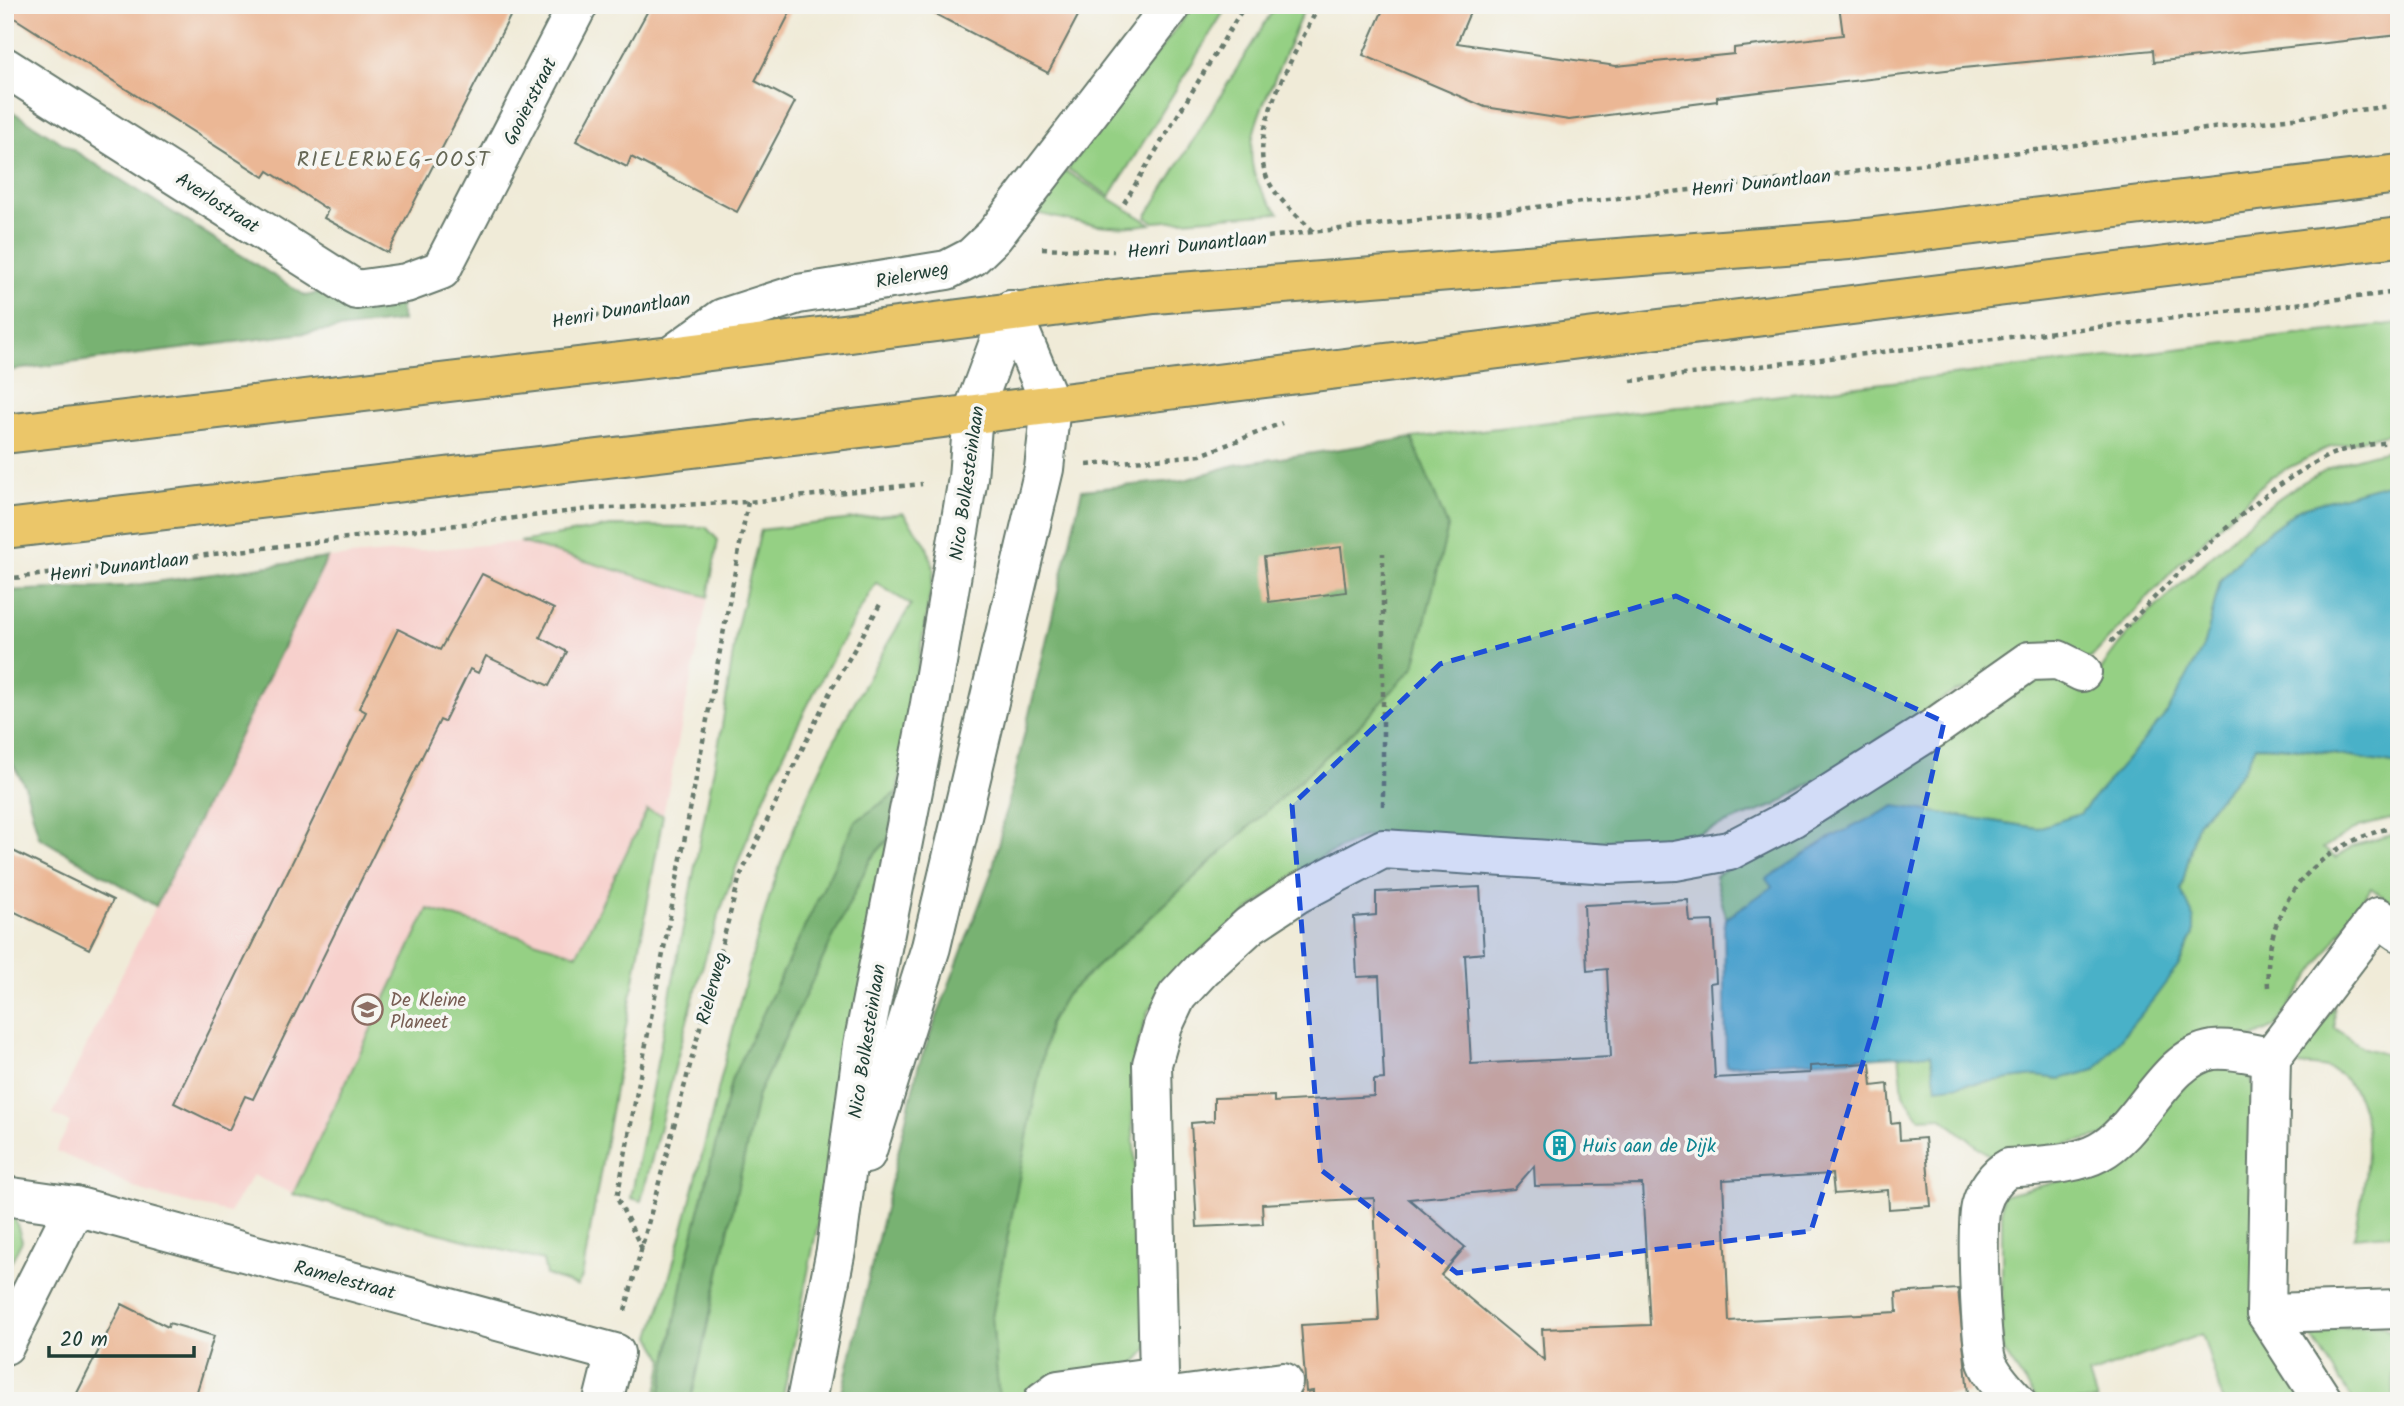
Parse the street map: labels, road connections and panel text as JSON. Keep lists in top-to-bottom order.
{
  "streets": {
    "street": [
      "Gooierstraat",
      "Averlostraat",
      "Rielerweg",
      "Nico Bolkesteinlaan",
      "Ramelestraat"
    ],
    "path": ["Henri Dunantlaan"]
  },
  "crossings": [
    ["Gooierstraat", "Averlostraat"],
    ["Henri Dunantlaan", "Rielerweg"],
    ["Henri Dunantlaan", "Nico Bolkesteinlaan"],
    ["Rielerweg", "Ramelestraat"]
  ],
  "districts": ["RIELERWEG-OOST"],
  "places": {
    "school or university": ["De Kleine Planeet"],
    "building": ["Huis aan de Dijk"]
  },
  "scale_bar": "20 m"
}
